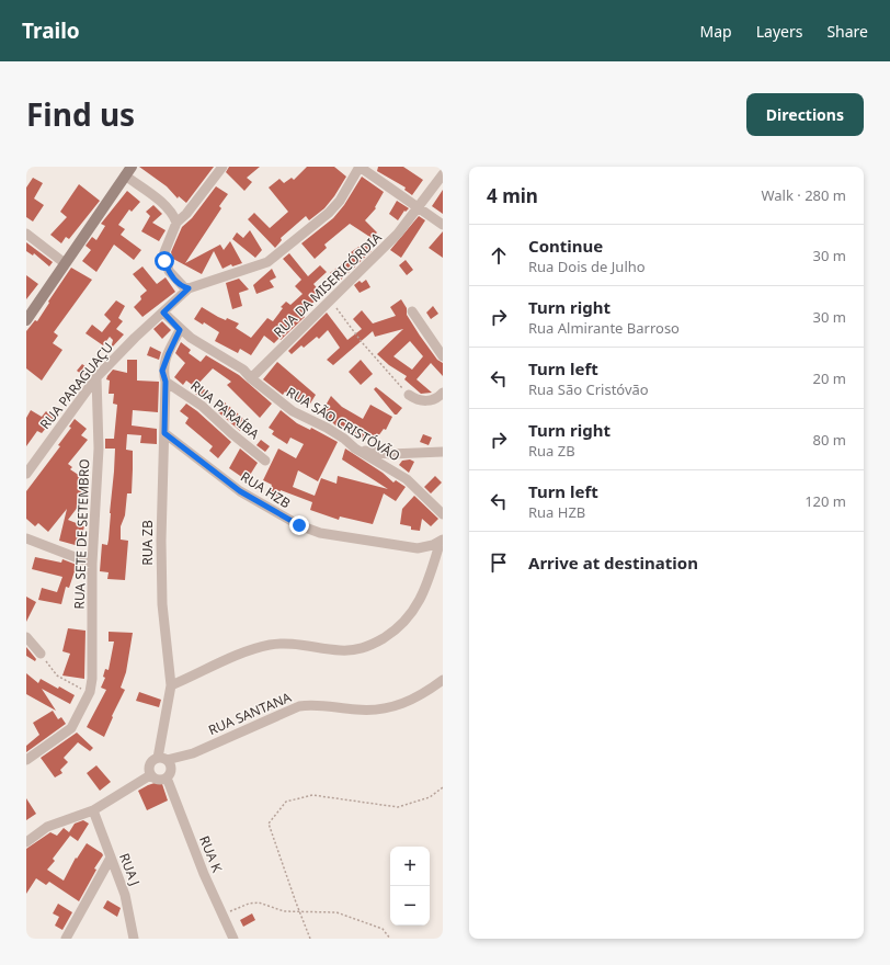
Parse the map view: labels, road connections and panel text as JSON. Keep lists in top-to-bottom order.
{
  "streets": {
    "street": [
      "RUA DA MISERICÓRDIA",
      "RUA PARAGUAÇU",
      "RUA PARAÍBA",
      "RUA SÃO CRISTÓVÃO",
      "RUA HZB",
      "RUA SETE DE SETEMBRO",
      "RUA ZB",
      "RUA SANTANA",
      "RUA K",
      "RUA J"
    ]
  },
  "crossings": [
    ["RUA DA MISERICÓRDIA", "RUA SÃO CRISTÓVÃO"],
    ["RUA PARAGUAÇU", "RUA SÃO CRISTÓVÃO"],
    ["RUA PARAGUAÇU", "RUA SETE DE SETEMBRO"],
    ["RUA PARAÍBA", "RUA ZB"],
    ["RUA SÃO CRISTÓVÃO", "RUA ZB"],
    ["RUA HZB", "RUA ZB"],
    ["RUA ZB", "RUA SANTANA"],
    ["RUA ZB", "RUA K"],
    ["RUA SANTANA", "RUA K"]
  ],
  "page": {
    "header": "Trailo",
    "nav": ["Map", "Layers", "Share"],
    "title": "Find us",
    "buttons": "Directions",
    "heading": ["4 min", "Walk · 280 m"],
    "list": [
      ["Continue", "Rua Dois de Julho", "30 m"],
      ["Turn right", "Rua Almirante Barroso", "30 m"],
      ["Turn left", "Rua São Cristóvão", "20 m"],
      ["Turn right", "Rua ZB", "80 m"],
      ["Turn left", "Rua HZB", "120 m"],
      "Arrive at destination"
    ],
    "map_buttons": ["+", "−"]
  }
}
